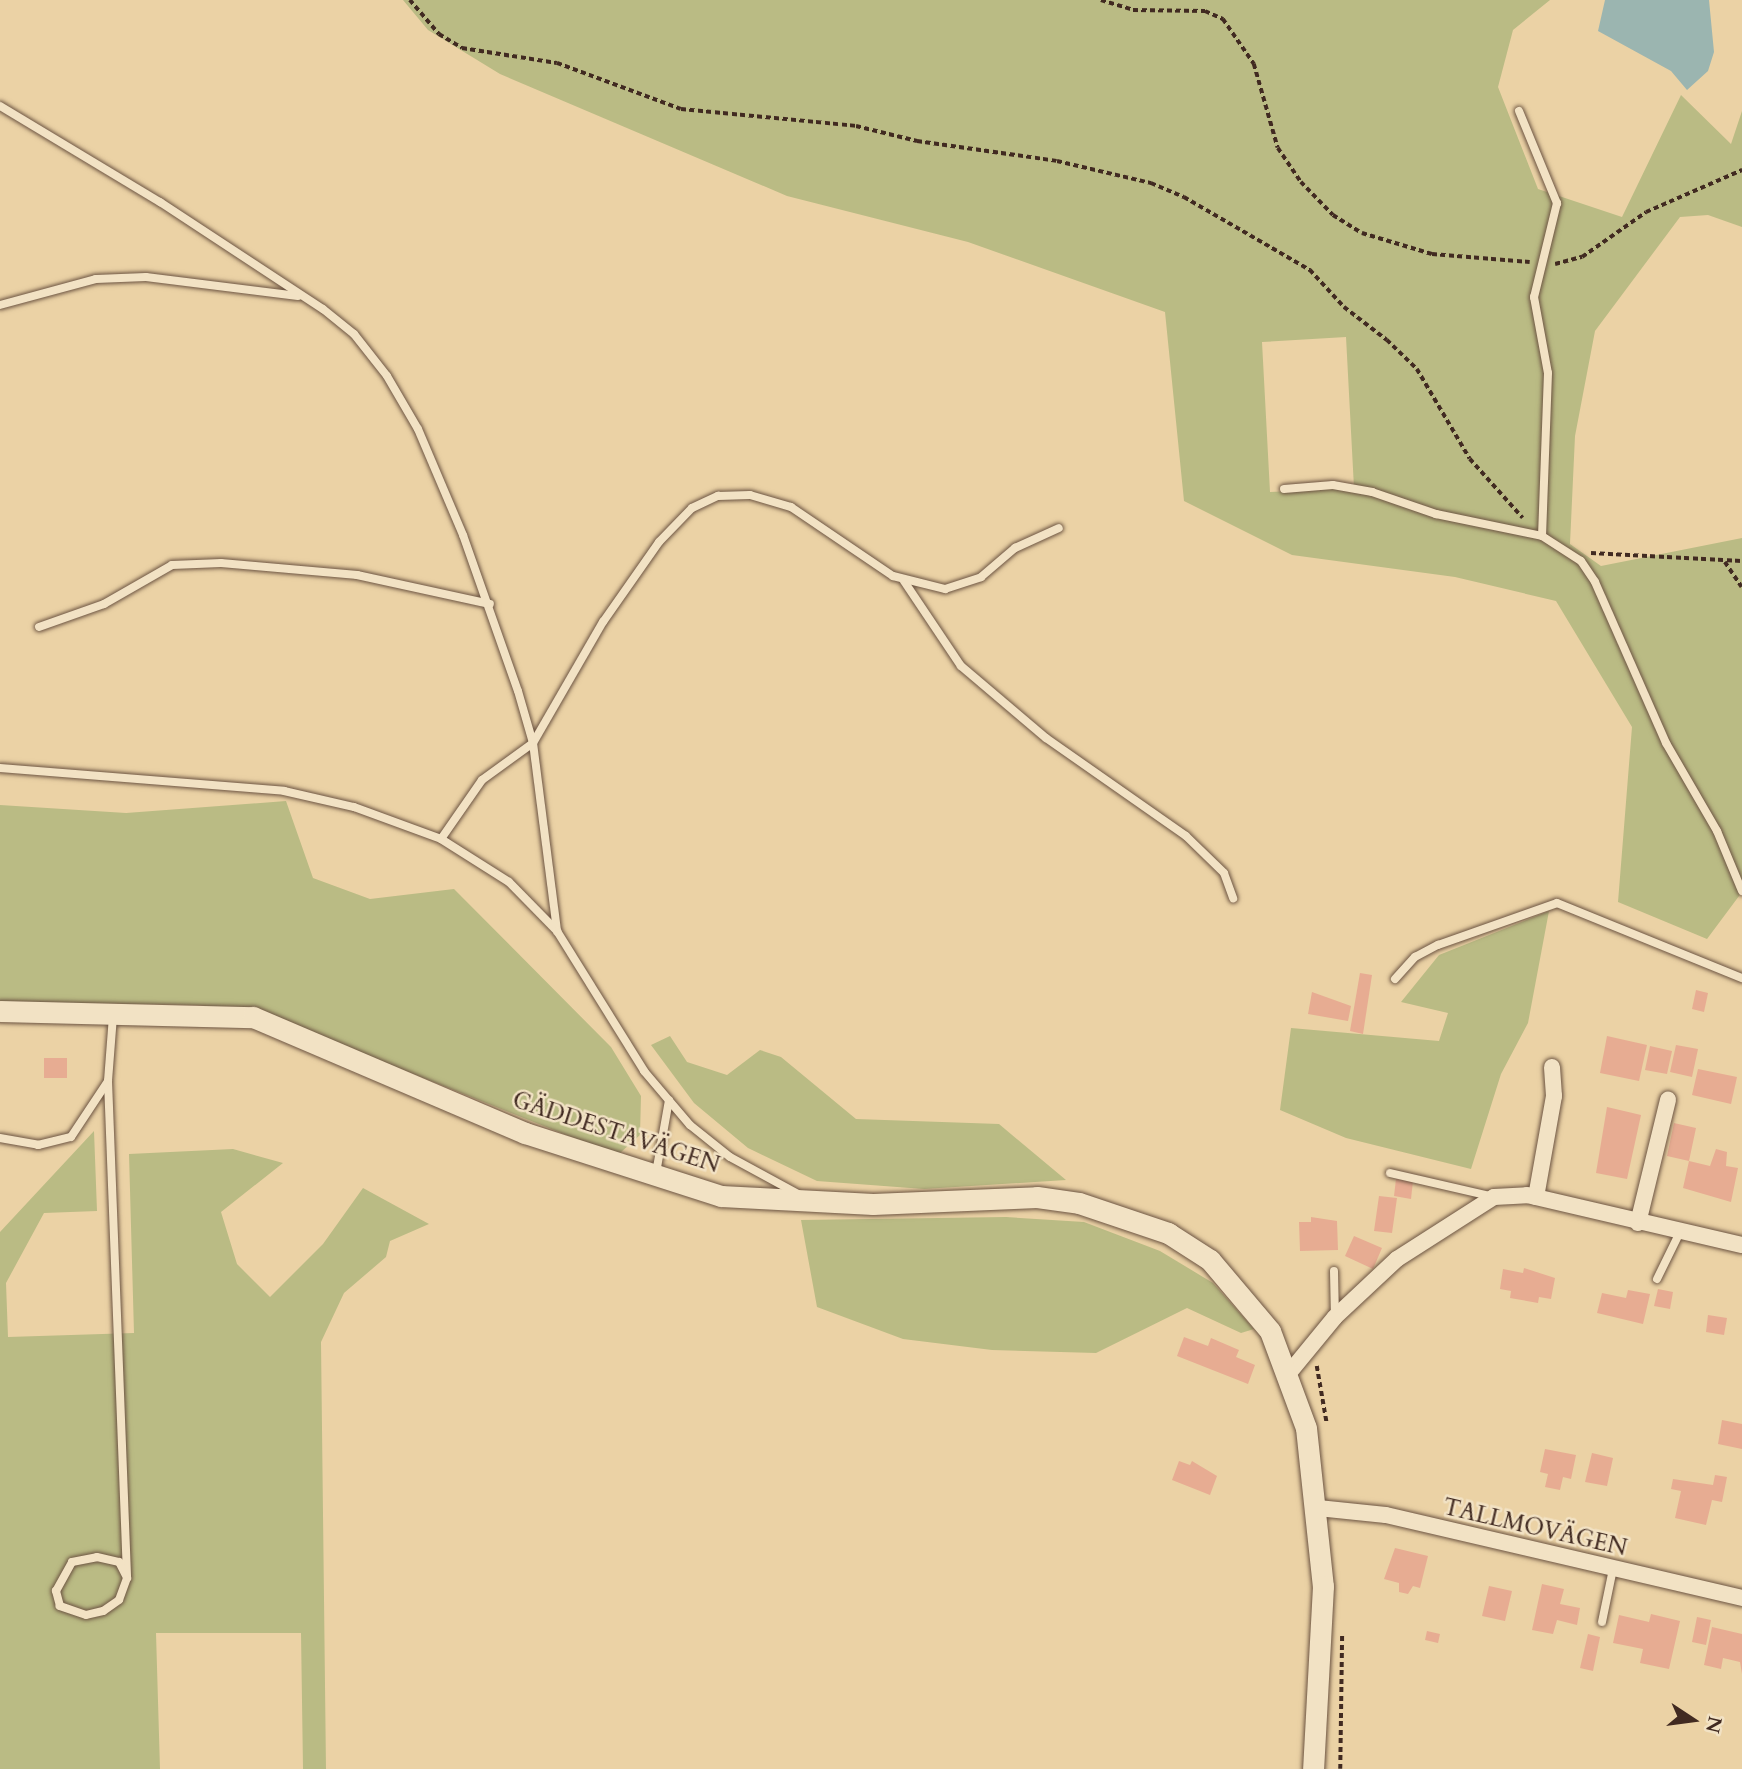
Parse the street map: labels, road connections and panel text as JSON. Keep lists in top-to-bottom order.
{
  "streets": {
    "street": ["GÄDDESTAVÄGEN", "TALLMOVÄGEN"]
  },
  "crossings": [
    ["GÄDDESTAVÄGEN", "TALLMOVÄGEN"]
  ],
  "north": "right"
}
